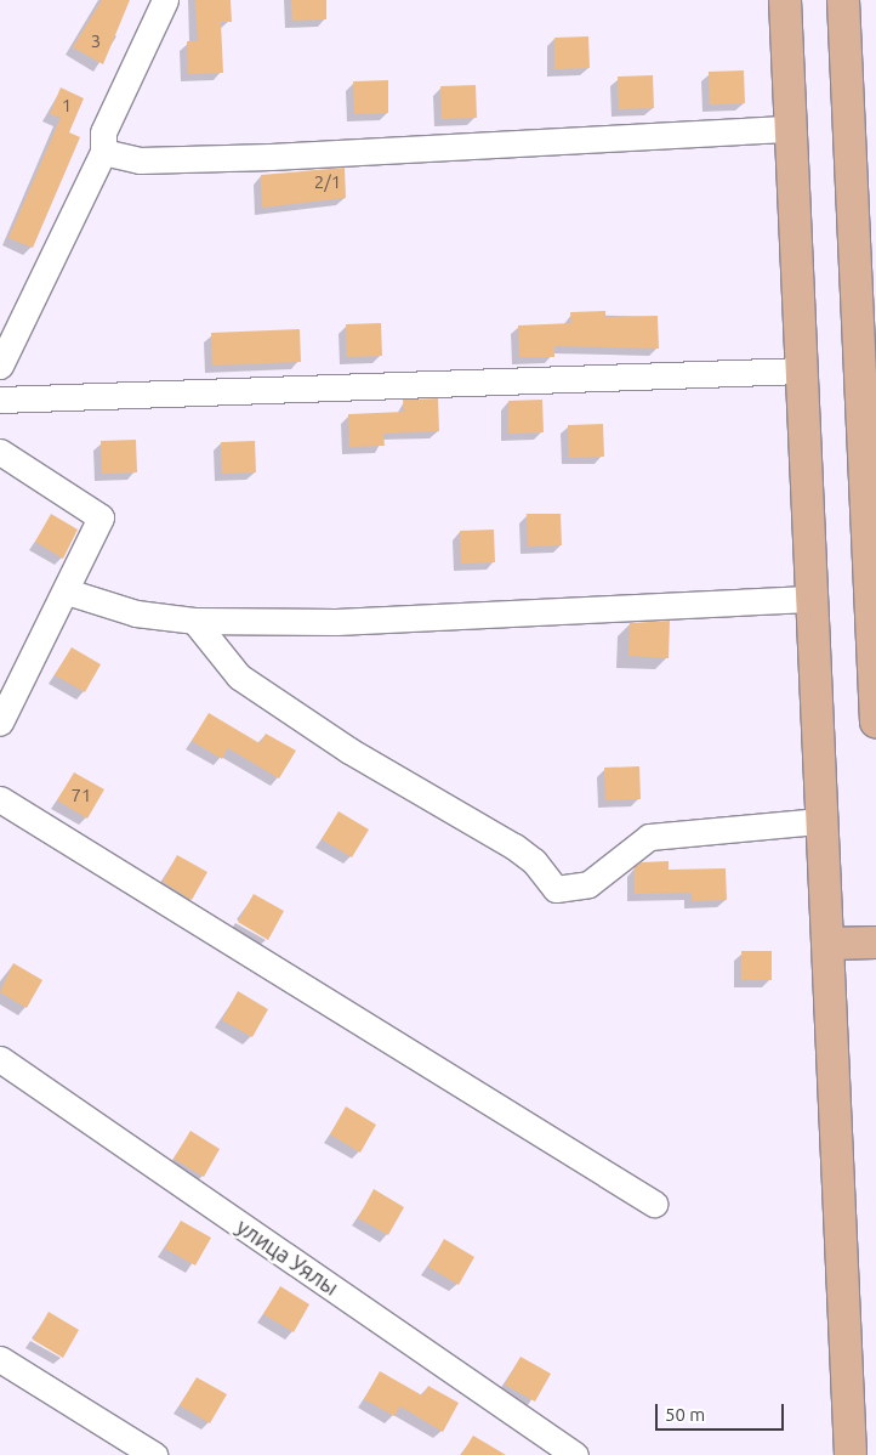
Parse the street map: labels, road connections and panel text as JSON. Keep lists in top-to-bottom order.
{
  "streets": {
    "street": ["улица Уялы"]
  },
  "house_numbers": [
    "3",
    "1",
    "2/1",
    "71"
  ],
  "scale_bar": "50 m"
}
